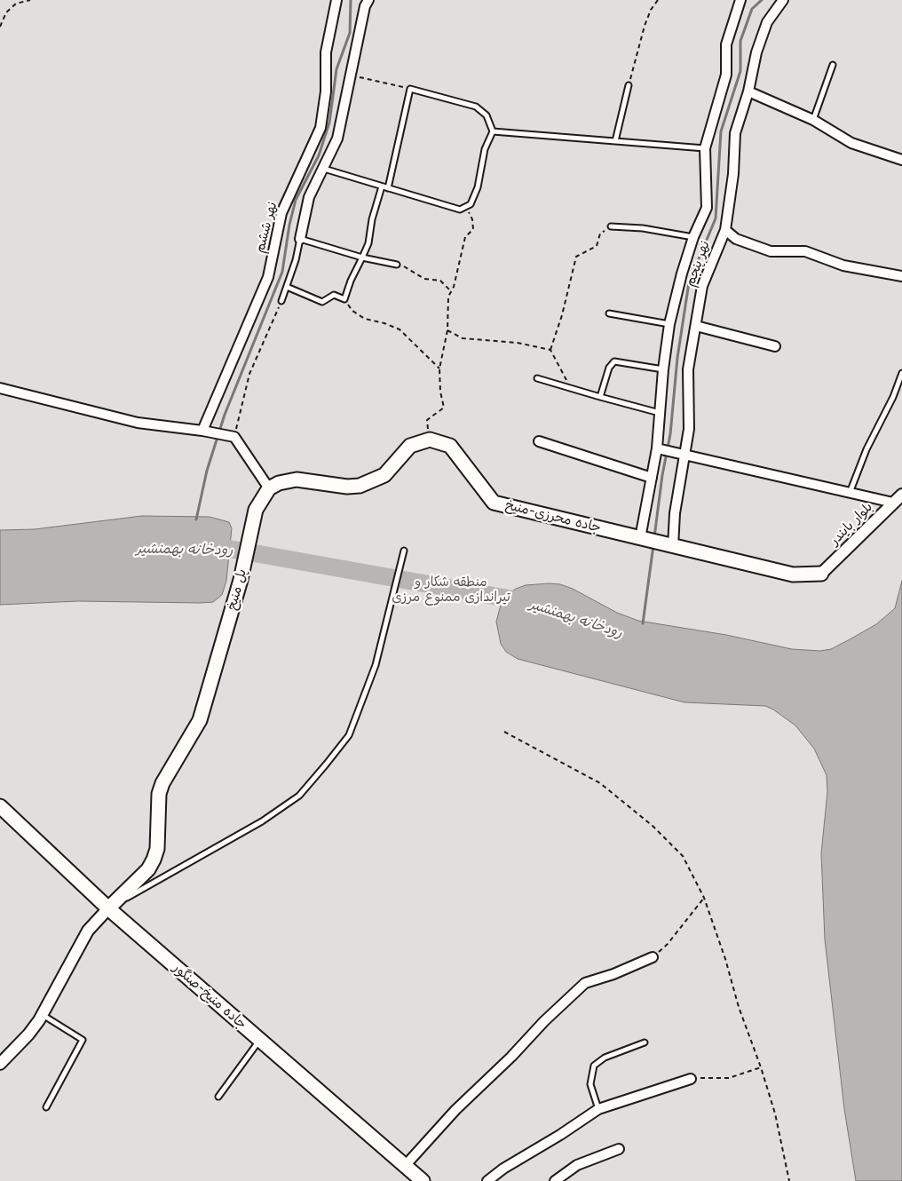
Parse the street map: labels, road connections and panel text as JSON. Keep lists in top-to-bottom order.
{
  "streets": {
    "main road": ["جاده محرزی-منیخ", "پل منیخ", "جاده منیخ-صنگور"],
    "street": ["نهر ششم", "نهر پنجم", "بلوار بایندر"]
  },
  "crossings": [
    ["نهر پنجم", "جاده محرزی-منیخ"],
    ["پل منیخ", "جاده منیخ-صنگور"]
  ],
  "water": ["رودخانه بهمنشیر"],
  "parks": ["منطقه شکار و تیراندازی ممنوع مرزی"]
}
